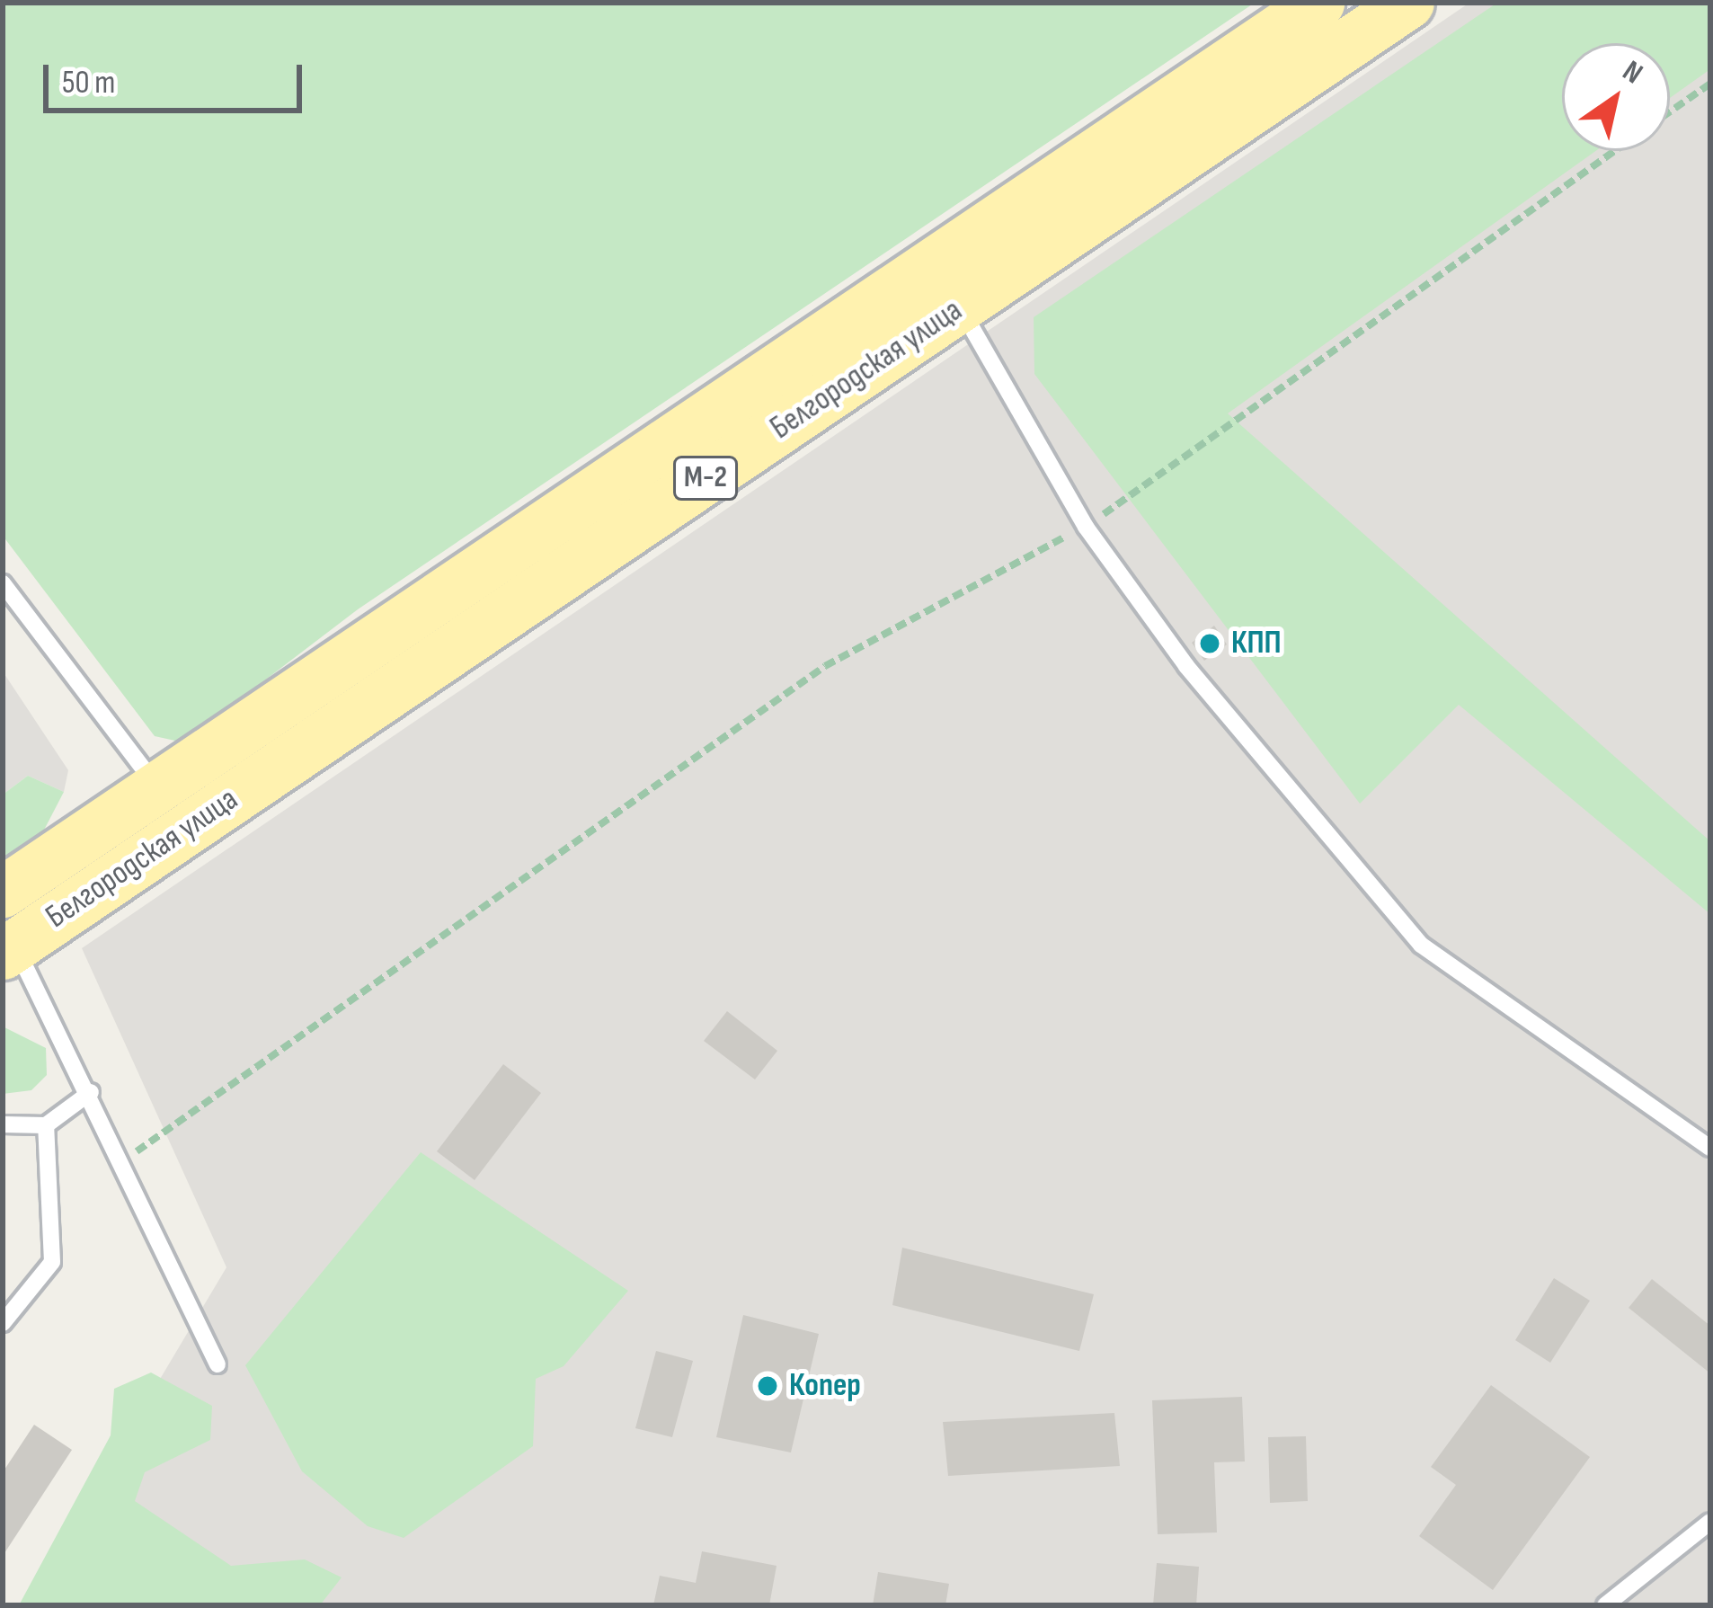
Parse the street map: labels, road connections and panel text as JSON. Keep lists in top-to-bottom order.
{
  "streets": {
    "main road": ["Белгородская улица", "М-2"]
  },
  "places": ["КПП", "Копер"],
  "scale_bar": "50 m",
  "north": "top right"
}
